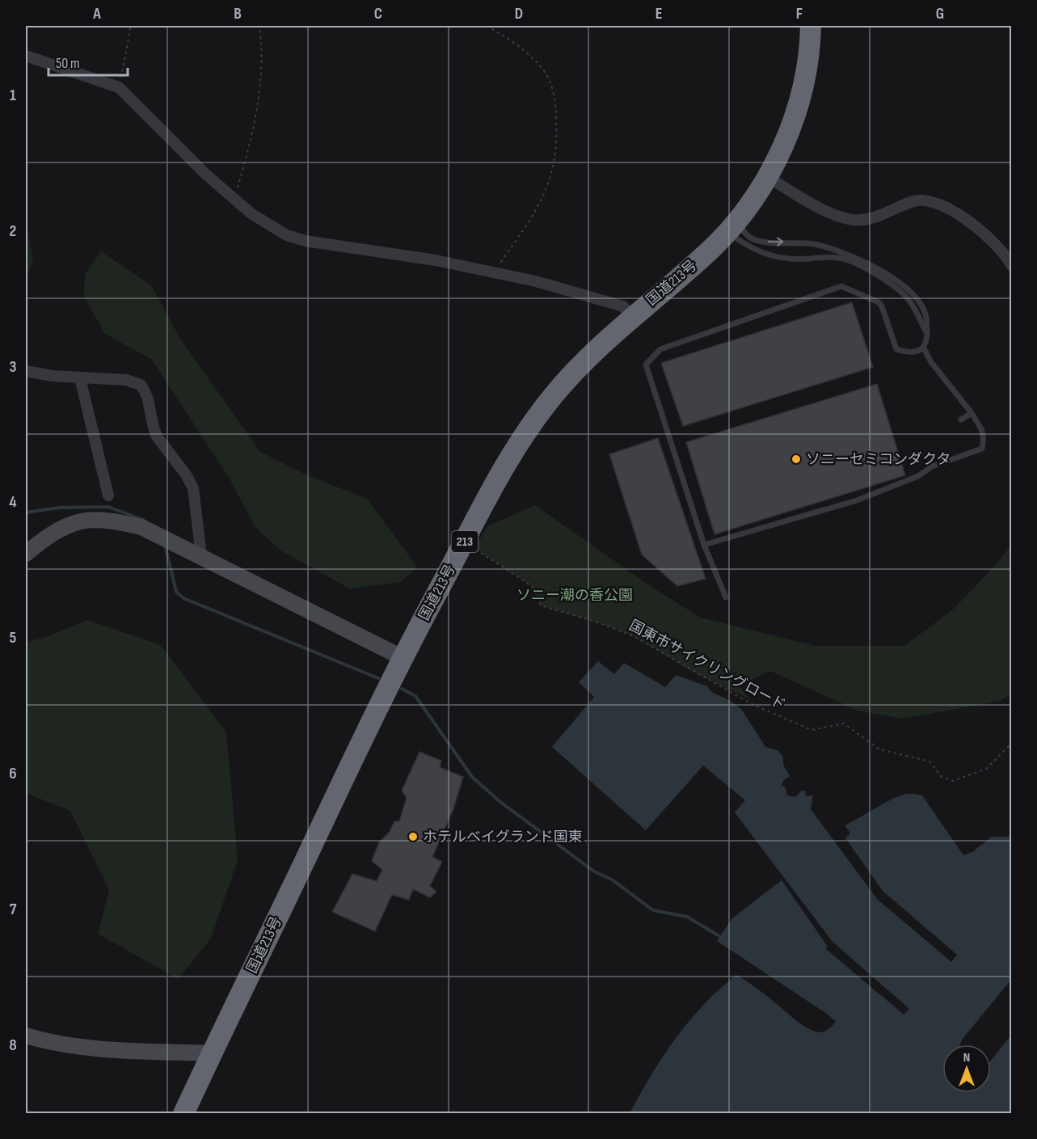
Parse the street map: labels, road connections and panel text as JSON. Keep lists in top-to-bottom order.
{
  "streets": {
    "highway": ["国道213号", "213"],
    "path": ["国東市サイクリングロード"]
  },
  "parks": ["ソニー潮の香公園"],
  "places": ["ソニーセミコンダクタ", "ホテルベイグランド国東"],
  "scale_bar": "50 m",
  "north": "top",
  "grid": {
    "columns": [
      "A",
      "B",
      "C",
      "D",
      "E",
      "F",
      "G"
    ],
    "rows": [
      "1",
      "2",
      "3",
      "4",
      "5",
      "6",
      "7",
      "8"
    ]
  }
}
